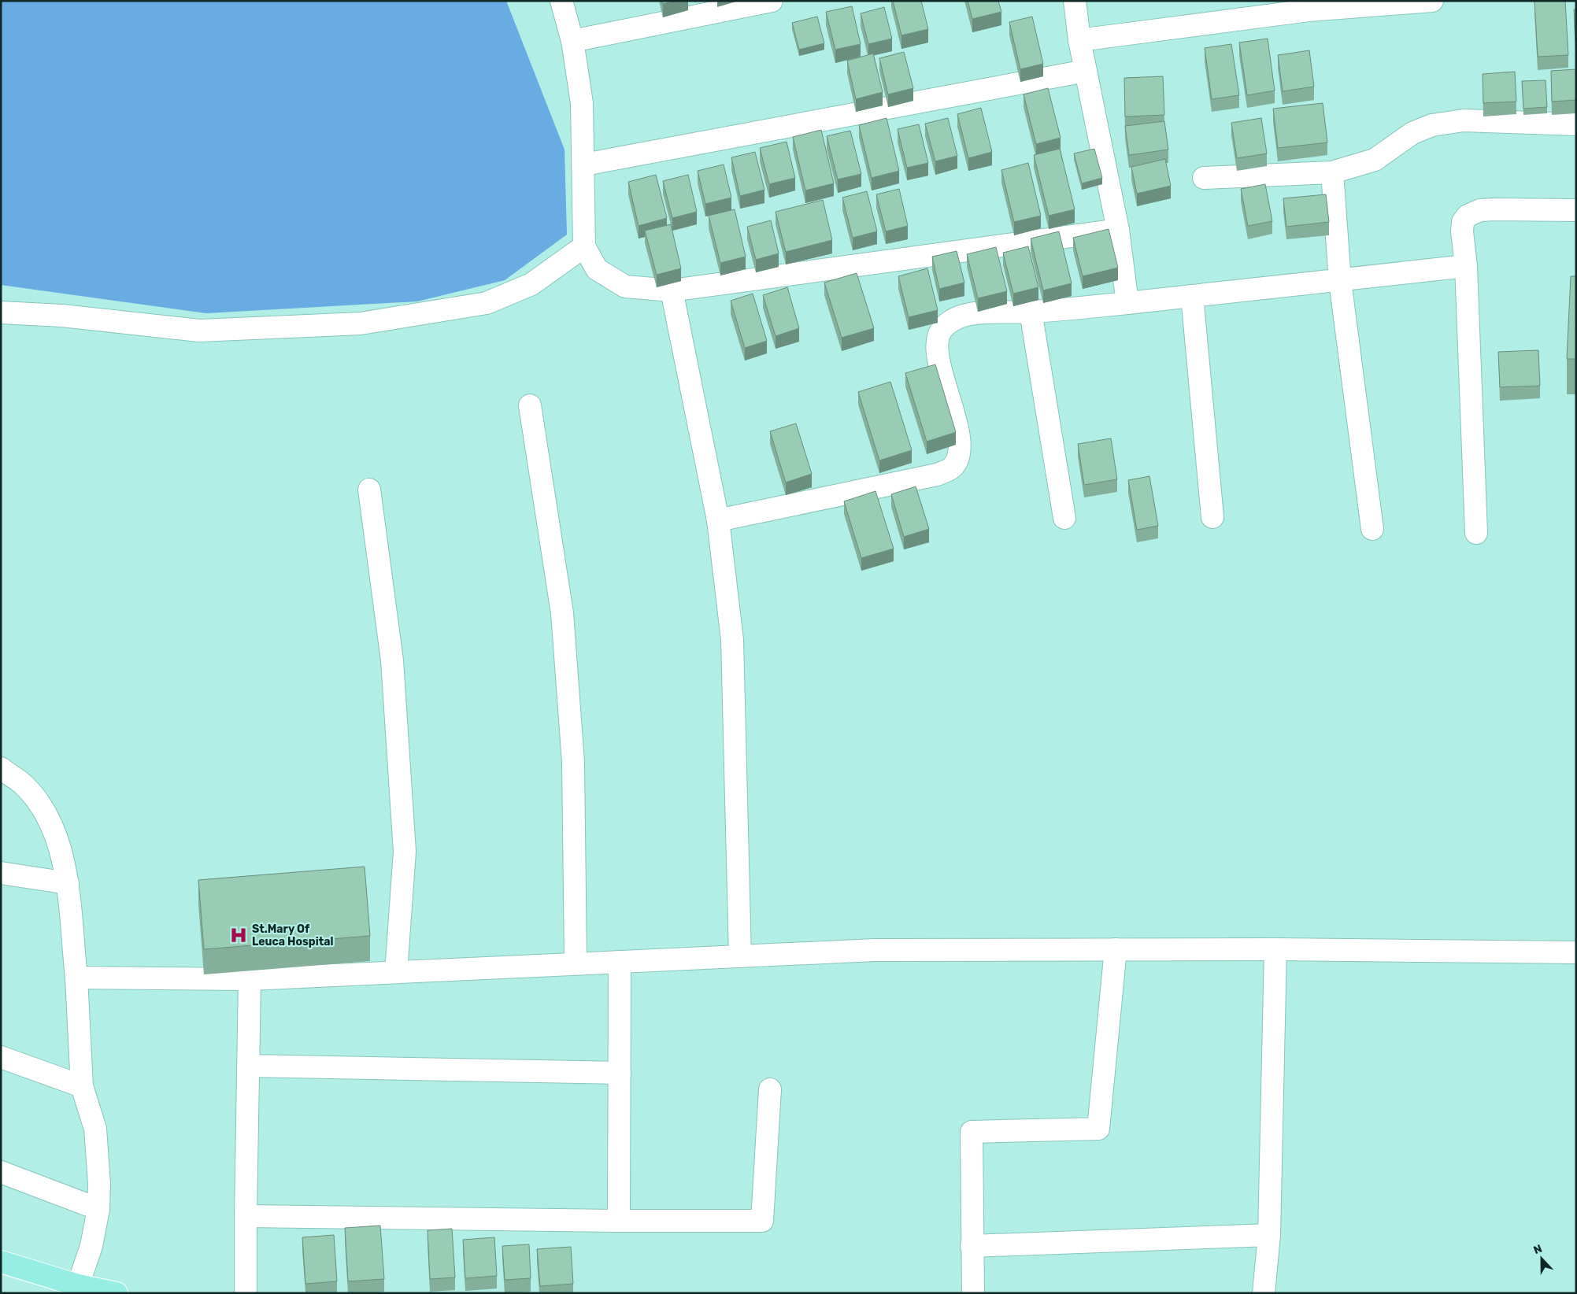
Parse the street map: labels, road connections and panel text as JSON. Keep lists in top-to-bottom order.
{
  "places": {
    "hospital": ["St.Mary Of Leuca Hospital"]
  },
  "north": "top"
}
